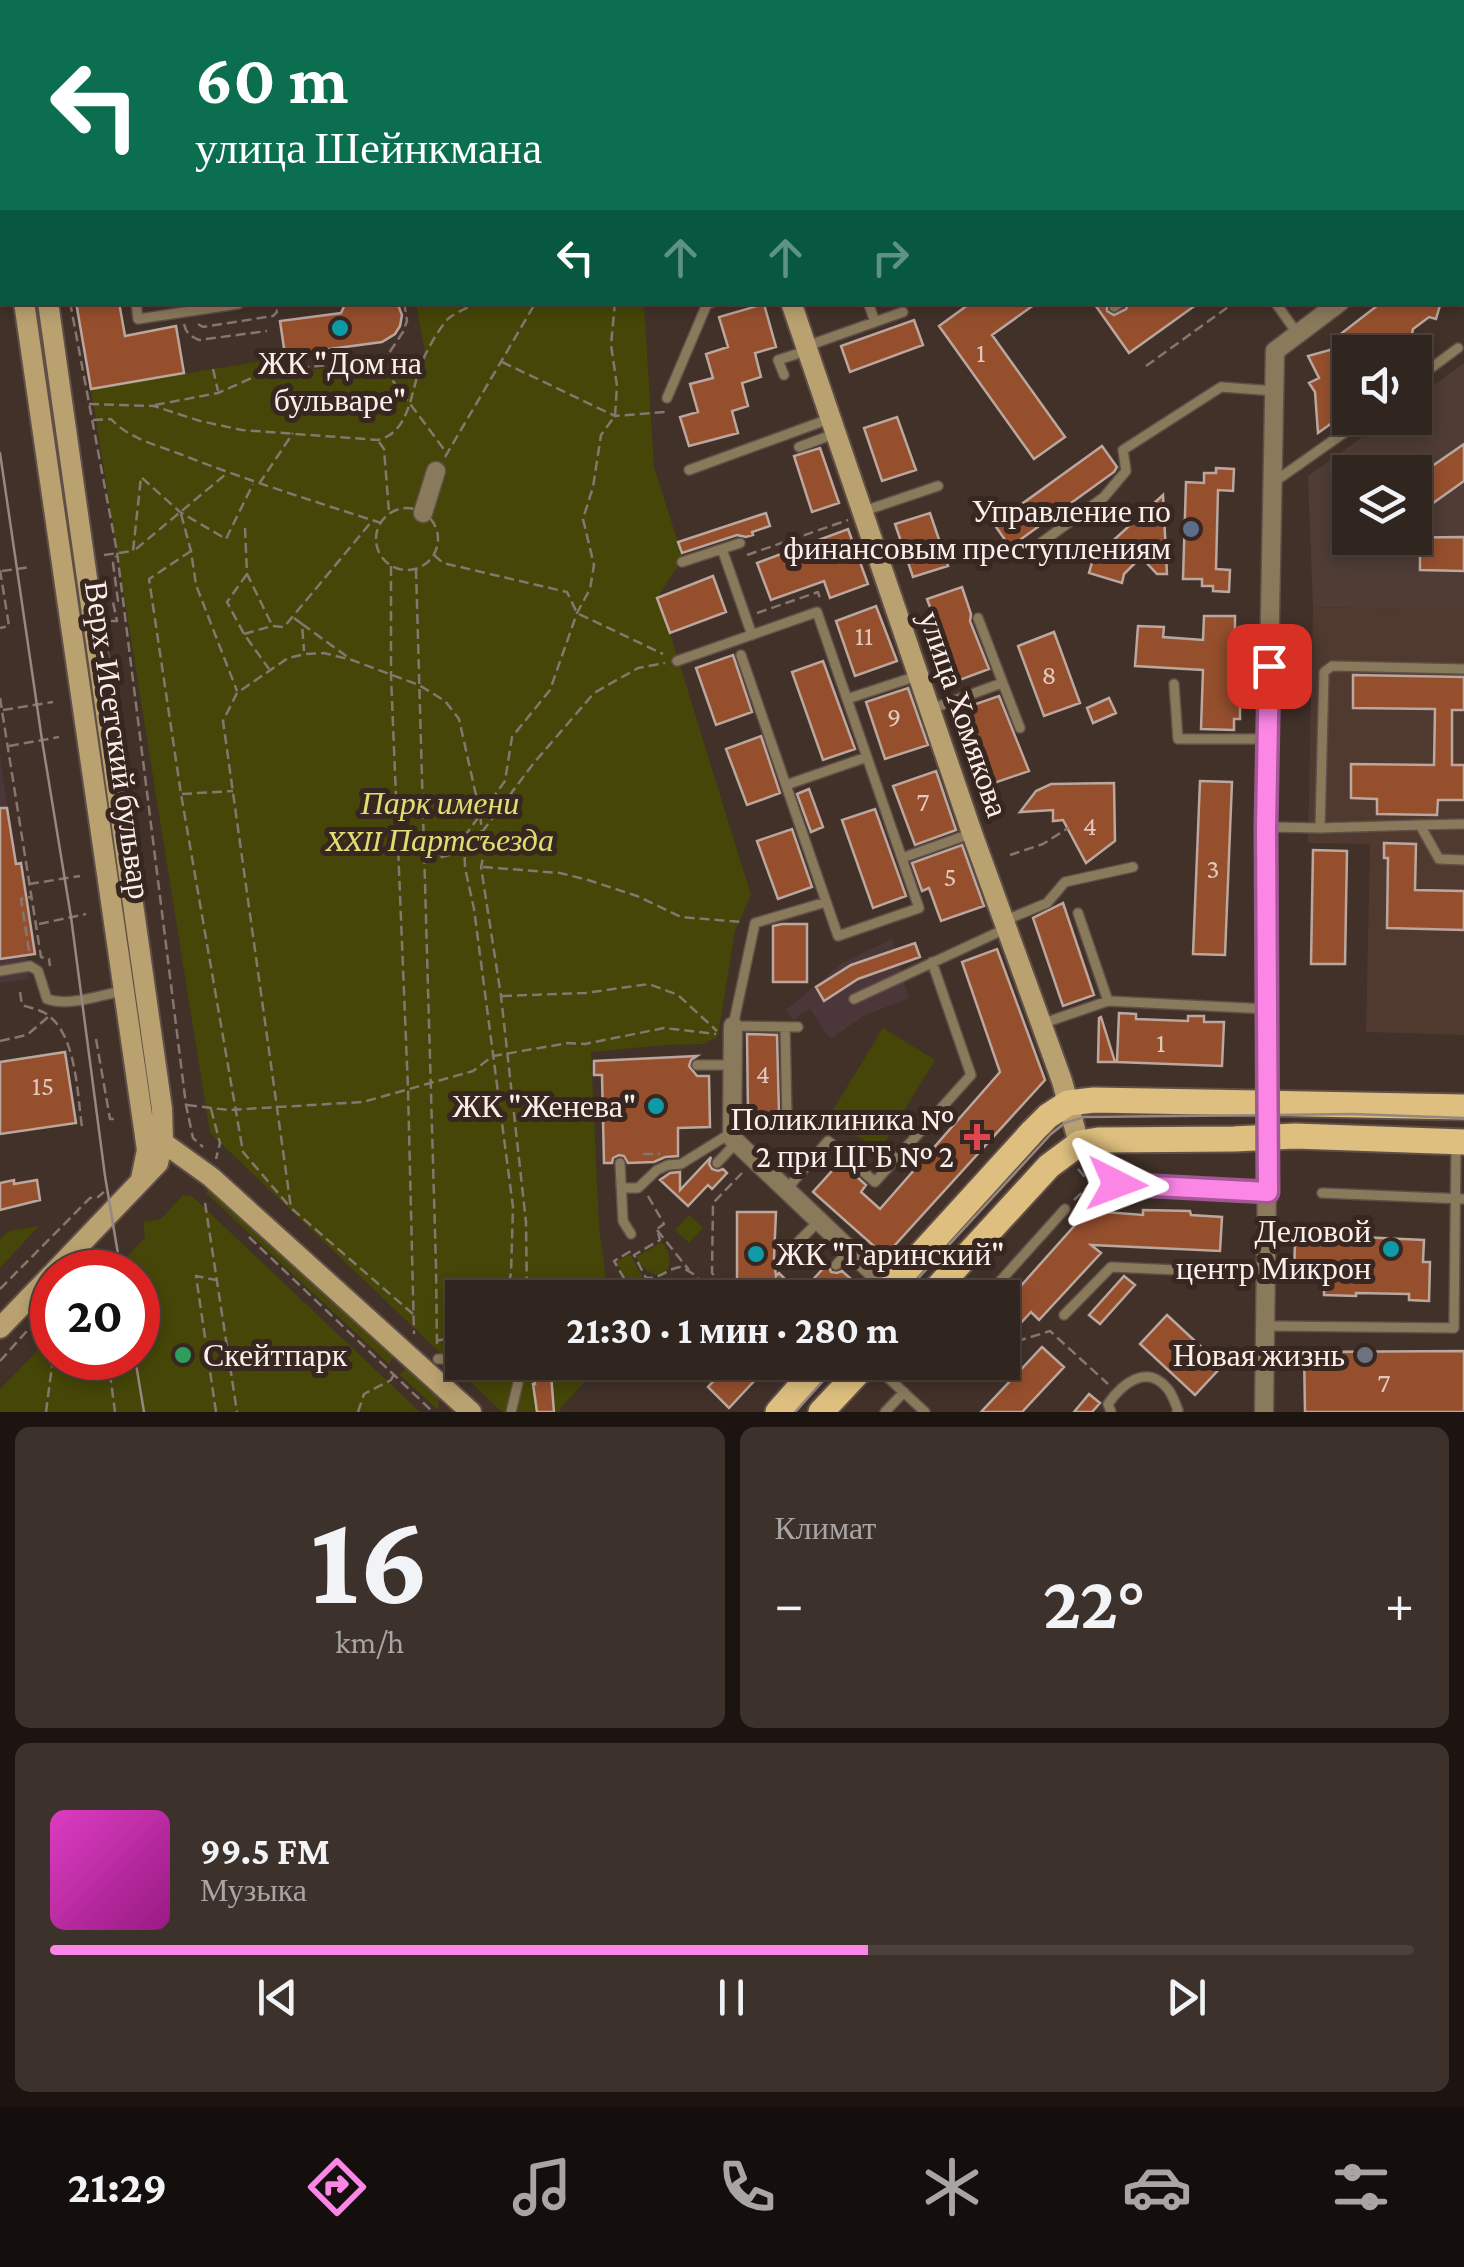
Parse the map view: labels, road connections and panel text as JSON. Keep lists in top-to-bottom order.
{
  "streets": {
    "main road": ["улица Хомякова", "Верх-Исетский бульвар"]
  },
  "parks": ["Парк имени XXII Партсъезда"],
  "places": {
    "other": [
      "ЖК \"Дом на бульваре\"",
      "Управление по финансовым преступлениям",
      "ЖК \"Женева\"",
      "Деловой центр Микрон",
      "ЖК \"Гаринский\"",
      "Скейтпарк",
      "Новая жизнь"
    ],
    "health": ["Поликлиника № 2 при ЦГБ № 2"]
  },
  "house_numbers": [
    "1",
    "11",
    "8",
    "9",
    "7",
    "4",
    "3",
    "5",
    "1",
    "4",
    "15",
    "7"
  ],
  "page": {
    "turn": ["60 m", "улица Шейнкмана"],
    "limit": "20",
    "trip": "21:30 · 1 мин · 280 m",
    "tile": [
      ["16", "km/h"],
      "Климат"
    ],
    "heat": ["−", "22°", "+"],
    "song": ["99.5 FM", "Музыка"],
    "tabs": "21:29"
  }
}
